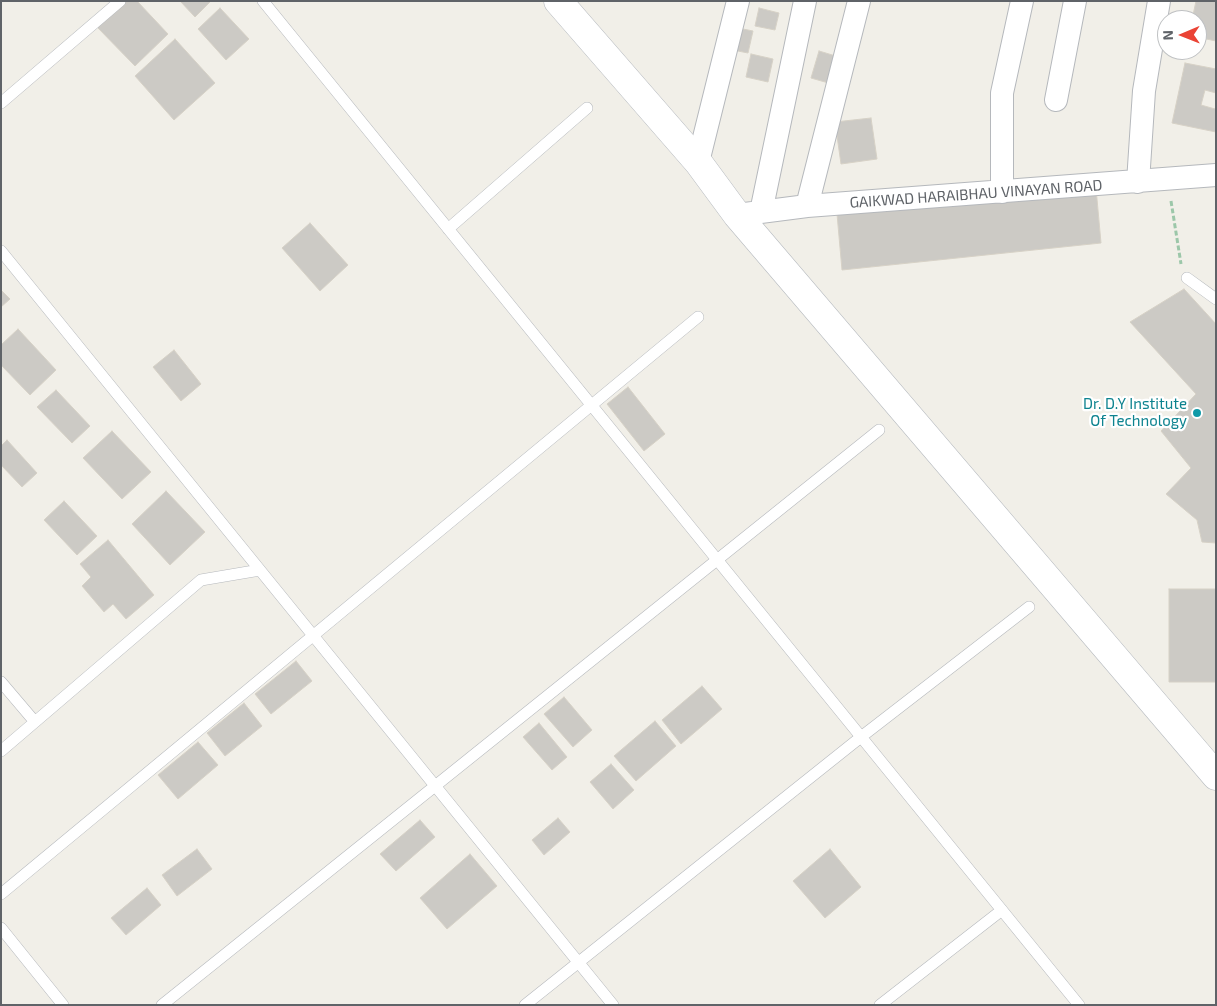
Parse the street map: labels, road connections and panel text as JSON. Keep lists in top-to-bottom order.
{
  "streets": {
    "street": ["GAIKWAD HARAIBHAU VINAYAN ROAD"]
  },
  "places": ["Dr. D.Y Institute Of Technology"],
  "north": "left"
}
